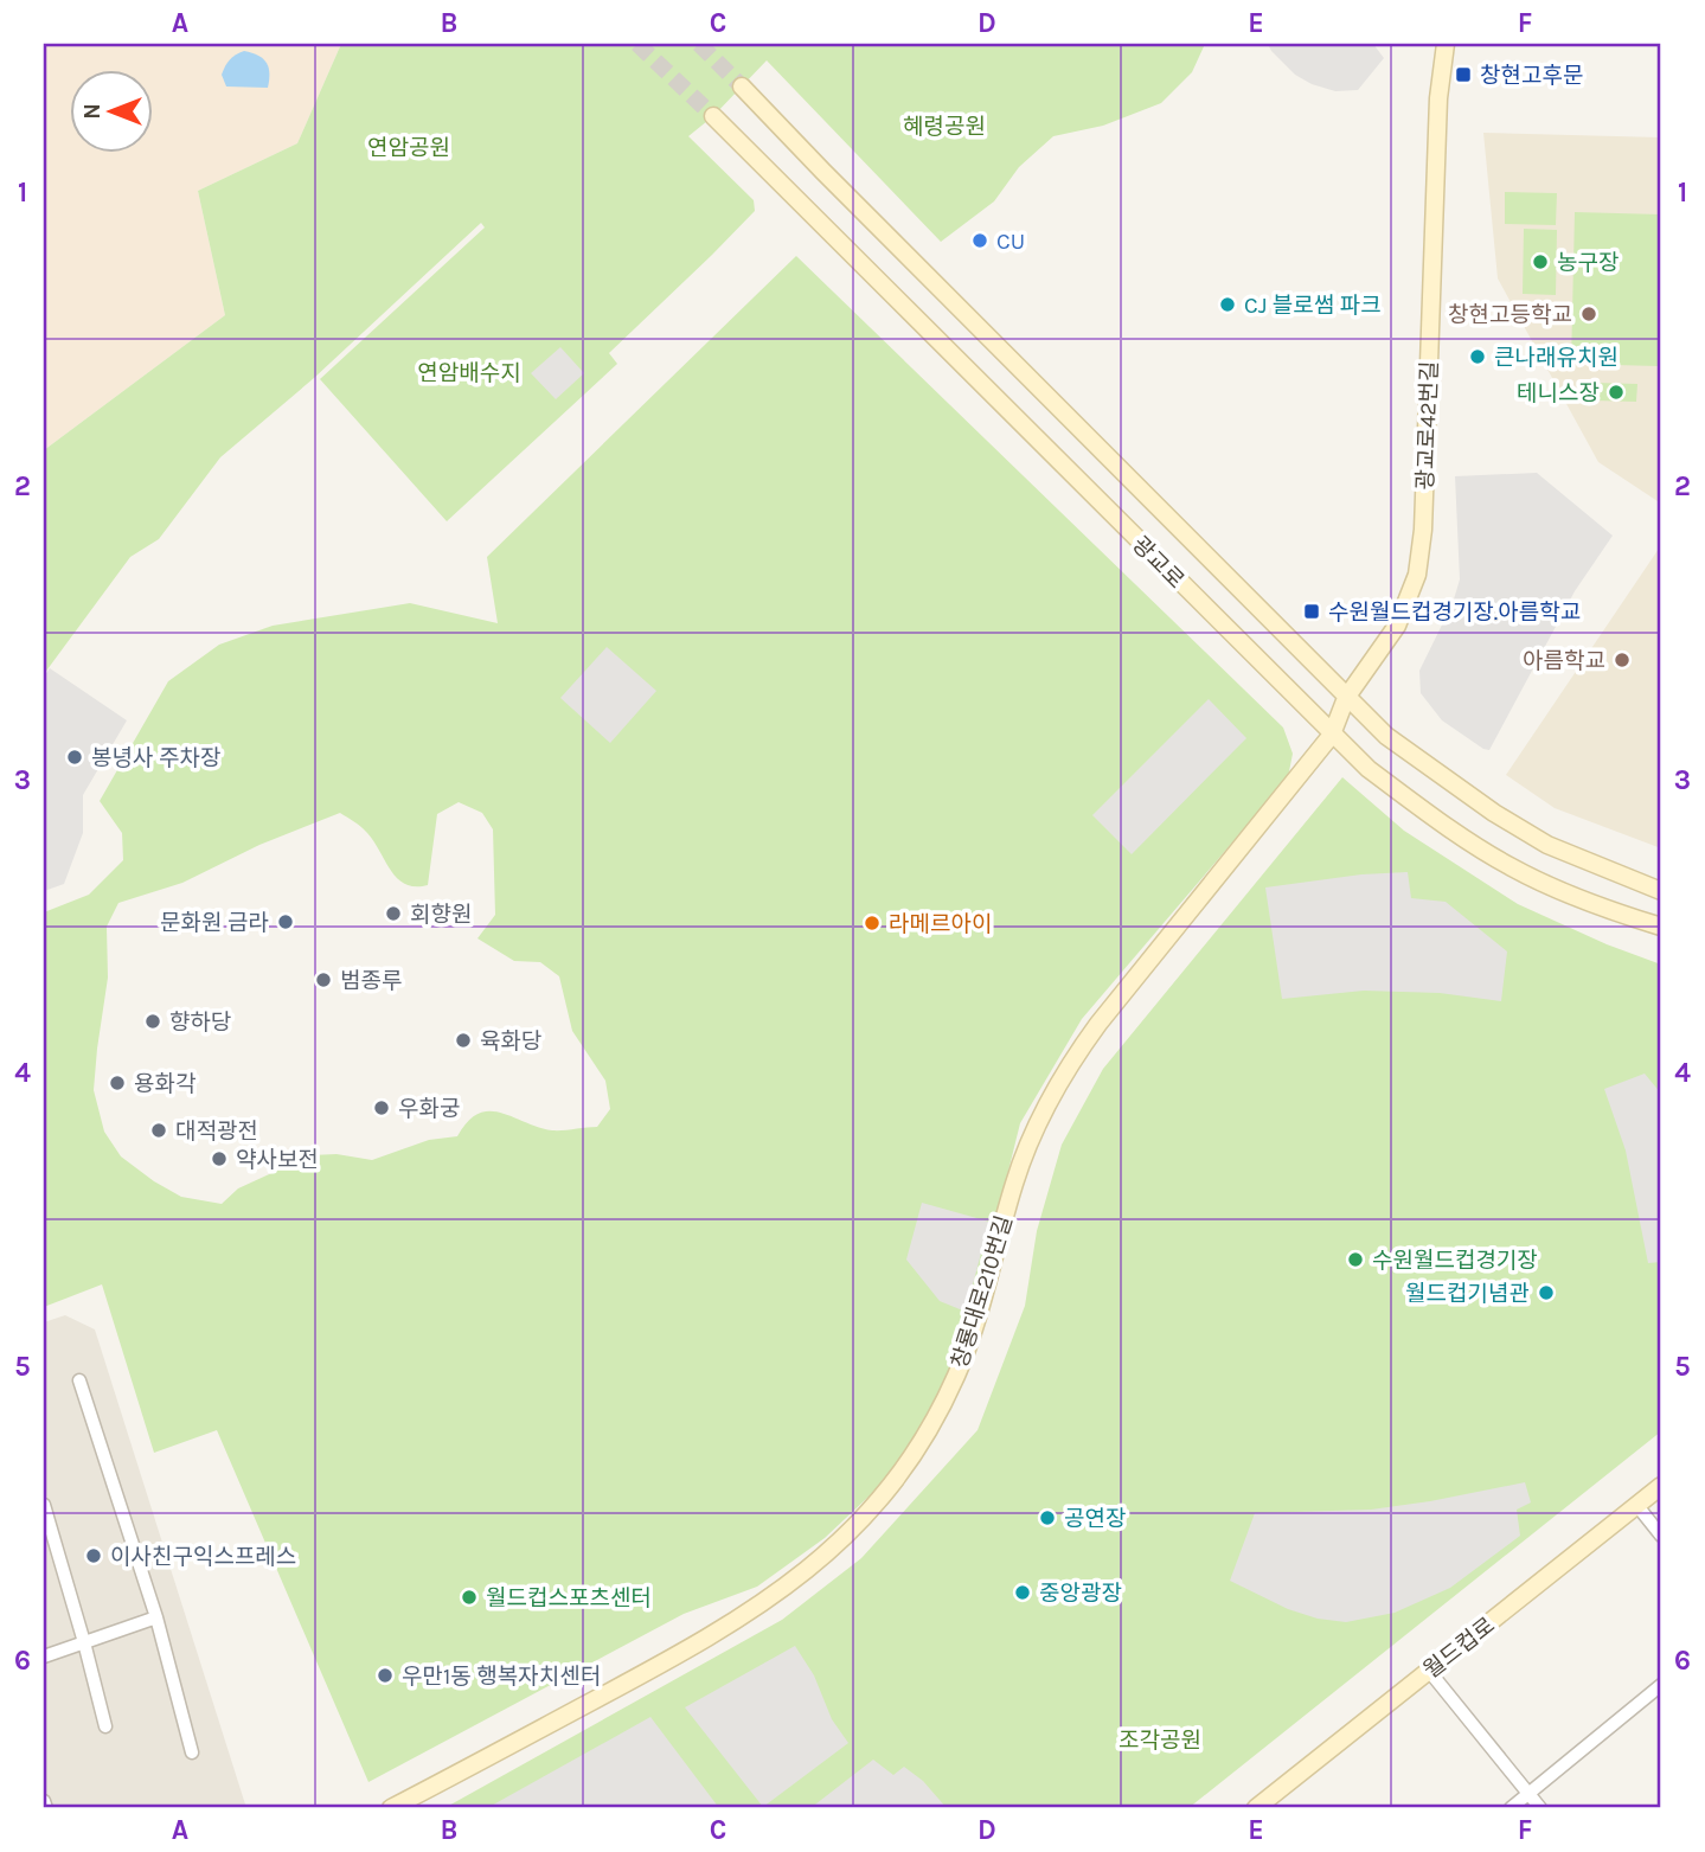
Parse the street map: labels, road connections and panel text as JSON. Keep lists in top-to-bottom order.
{
  "streets": {
    "street": [
      "광교로42번길",
      "광교로",
      "창룡대로210번길",
      "월드컵로"
    ]
  },
  "crossings": [
    ["광교로42번길", "광교로"],
    ["광교로42번길", "창룡대로210번길"],
    ["광교로", "창룡대로210번길"]
  ],
  "parks": [
    "혜령공원",
    "연암공원",
    "연암배수지",
    "조각공원"
  ],
  "places": {
    "transit": ["창현고후문", "수원월드컵경기장.아름학교"],
    "other": [
      "CU",
      "농구장",
      "CJ 블로썸 파크",
      "창현고등학교",
      "큰나래유치원",
      "테니스장",
      "아름학교",
      "봉녕사 주차장",
      "회향원",
      "문화원 금라",
      "라메르아이",
      "범종루",
      "향하당",
      "육화당",
      "용화각",
      "우화궁",
      "대적광전",
      "약사보전",
      "수원월드컵경기장",
      "월드컵기념관",
      "공연장",
      "이사친구익스프레스",
      "중앙광장",
      "월드컵스포츠센터",
      "우만1동 행복자치센터"
    ]
  },
  "north": "left",
  "grid": {
    "columns": [
      "A",
      "B",
      "C",
      "D",
      "E",
      "F"
    ],
    "rows": [
      "1",
      "2",
      "3",
      "4",
      "5",
      "6"
    ]
  }
}
